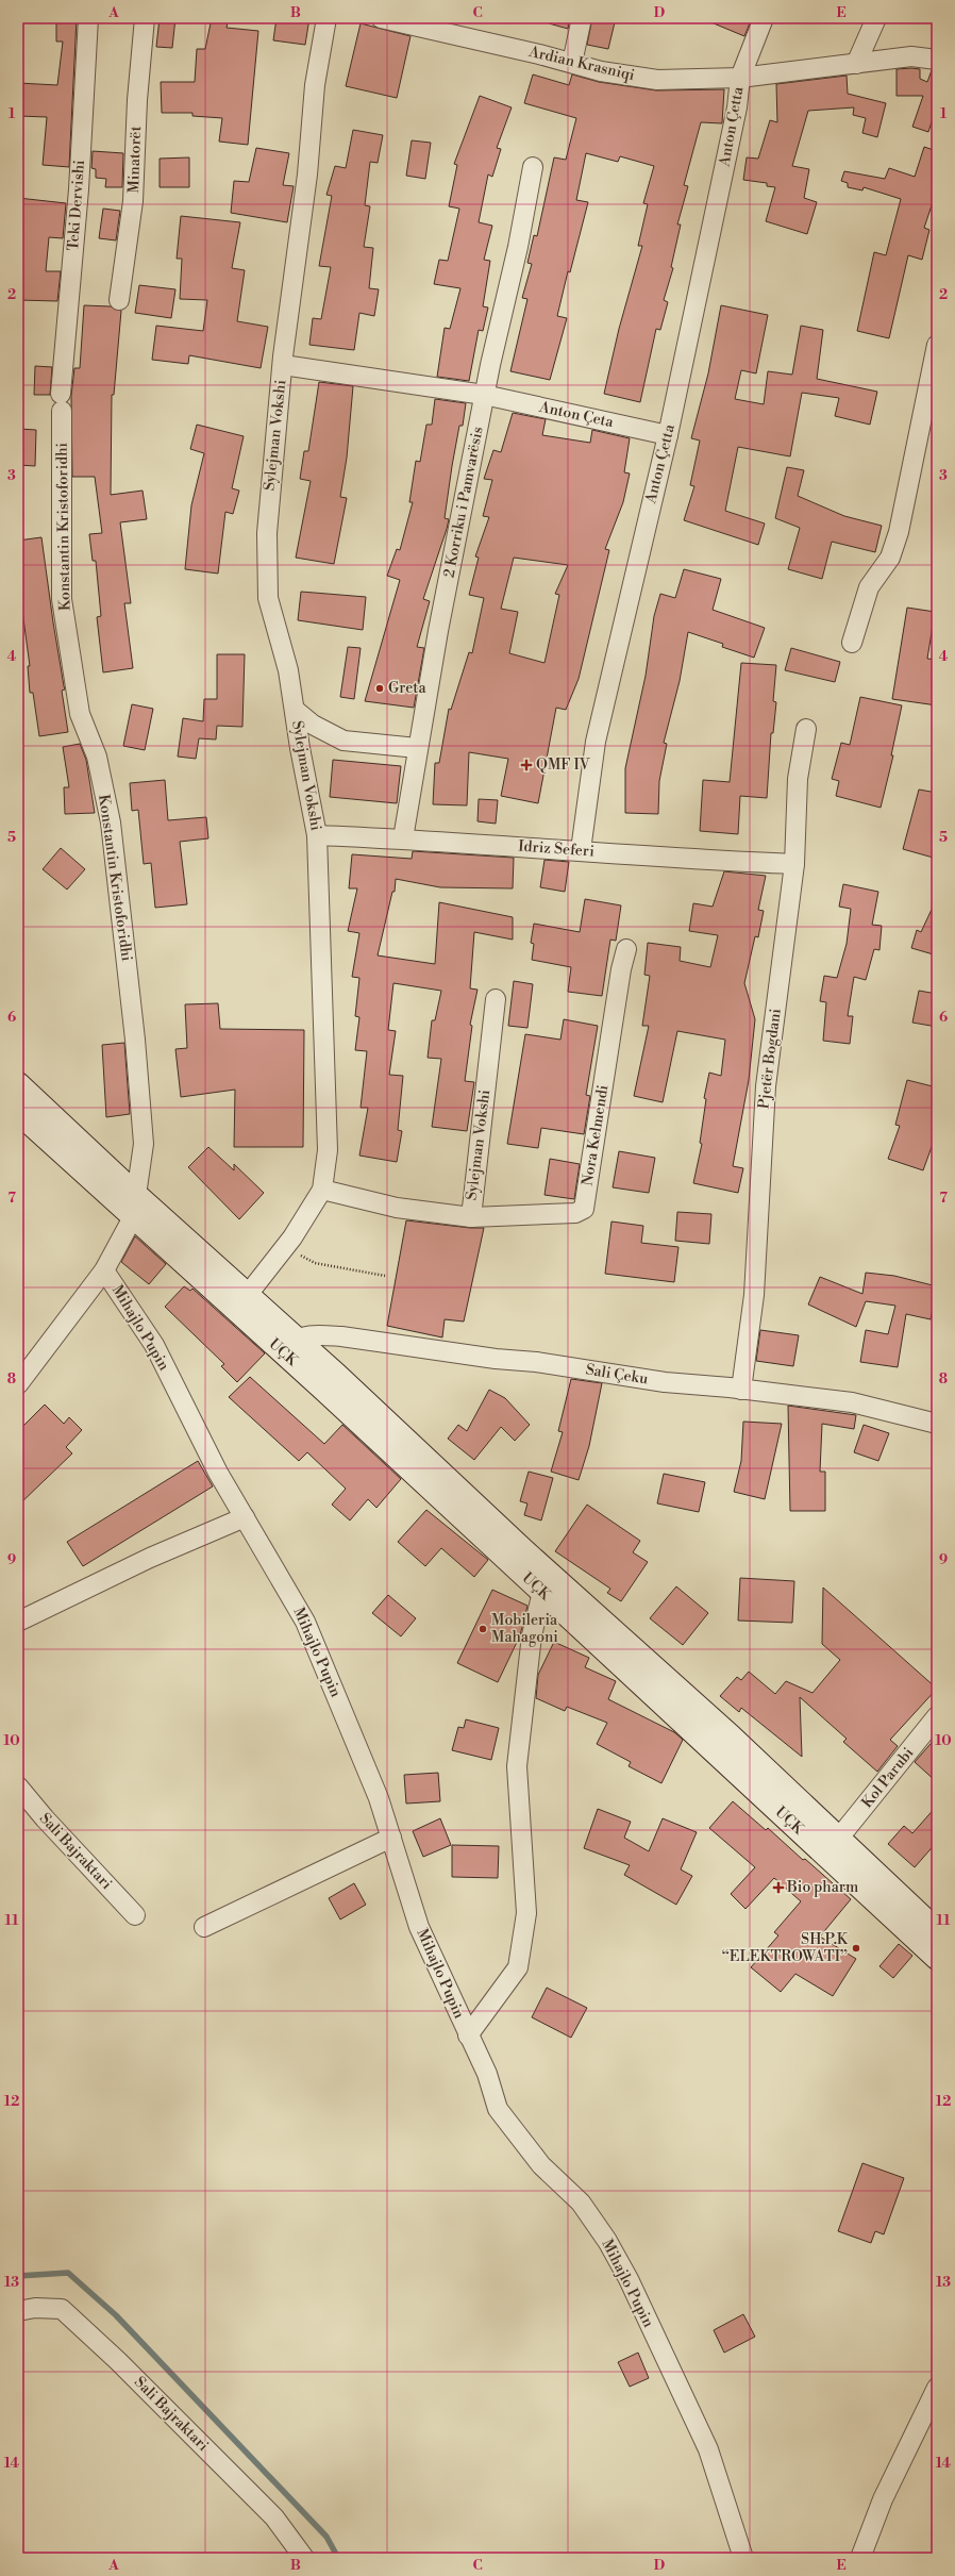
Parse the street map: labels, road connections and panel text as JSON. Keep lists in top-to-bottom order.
{
  "streets": {
    "main road": ["UÇK"],
    "street": [
      "Ardian Krasniqi",
      "Anton Çetta",
      "Minatorët",
      "Teki Dervishi",
      "Anton Çeta",
      "Sylejman Vokshi",
      "2 Korriku i Pamvarësis",
      "Konstantin Kristoforidhi",
      "Idriz Seferi",
      "Pjetër Bogdani",
      "Nora Kelmendi",
      "Mihajlo Pupin",
      "Sali Çeku",
      "Kol Parubi",
      "Sali Bajraktari"
    ]
  },
  "crossings": [
    ["Ardian Krasniqi", "Anton Çetta"],
    ["Anton Çetta", "Anton Çeta"],
    ["Anton Çetta", "Idriz Seferi"],
    ["Teki Dervishi", "Konstantin Kristoforidhi"],
    ["Anton Çeta", "Sylejman Vokshi"],
    ["Anton Çeta", "2 Korriku i Pamvarësis"],
    ["Sylejman Vokshi", "2 Korriku i Pamvarësis"],
    ["Sylejman Vokshi", "Idriz Seferi"],
    ["Sylejman Vokshi", "Nora Kelmendi"],
    ["Sylejman Vokshi", "UÇK"],
    ["2 Korriku i Pamvarësis", "Idriz Seferi"],
    ["Konstantin Kristoforidhi", "UÇK"],
    ["Idriz Seferi", "Pjetër Bogdani"],
    ["Pjetër Bogdani", "Sali Çeku"],
    ["Mihajlo Pupin", "UÇK"],
    ["UÇK", "Sali Çeku"],
    ["UÇK", "Kol Parubi"]
  ],
  "places": {
    "other": ["Greta", "Mobileria Mahagoni", "SH.P.K “ELEKTROWATI”"],
    "health": ["QMF IV", "Bio pharm"]
  },
  "grid": {
    "columns": [
      "A",
      "B",
      "C",
      "D",
      "E"
    ],
    "rows": [
      "1",
      "2",
      "3",
      "4",
      "5",
      "6",
      "7",
      "8",
      "9",
      "10",
      "11",
      "12",
      "13",
      "14"
    ]
  }
}
